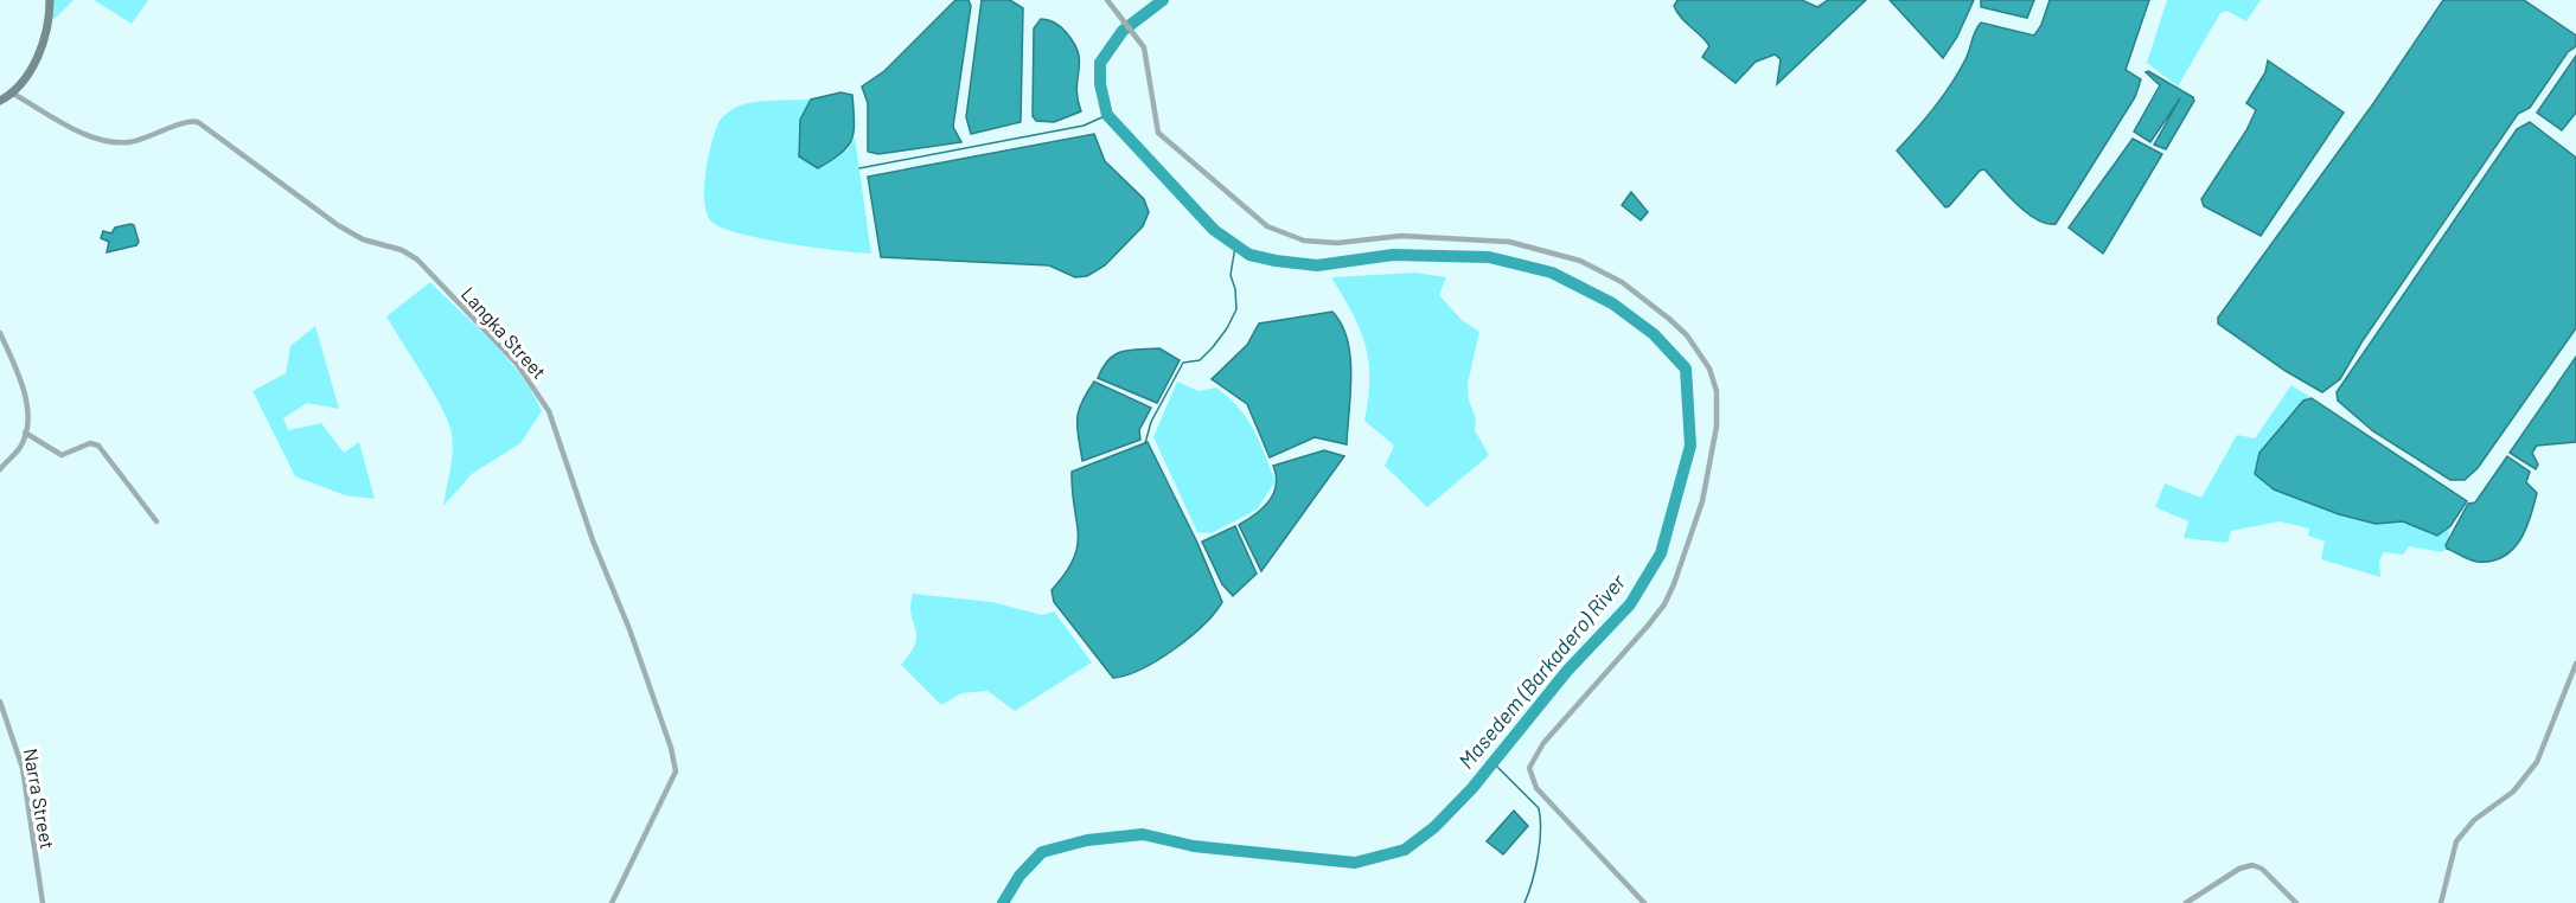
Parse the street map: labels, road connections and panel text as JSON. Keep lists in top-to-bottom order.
{
  "streets": {
    "street": ["Langka Street", "Narra Street"]
  },
  "water": ["Masedem (Barkadero) River"]
}
